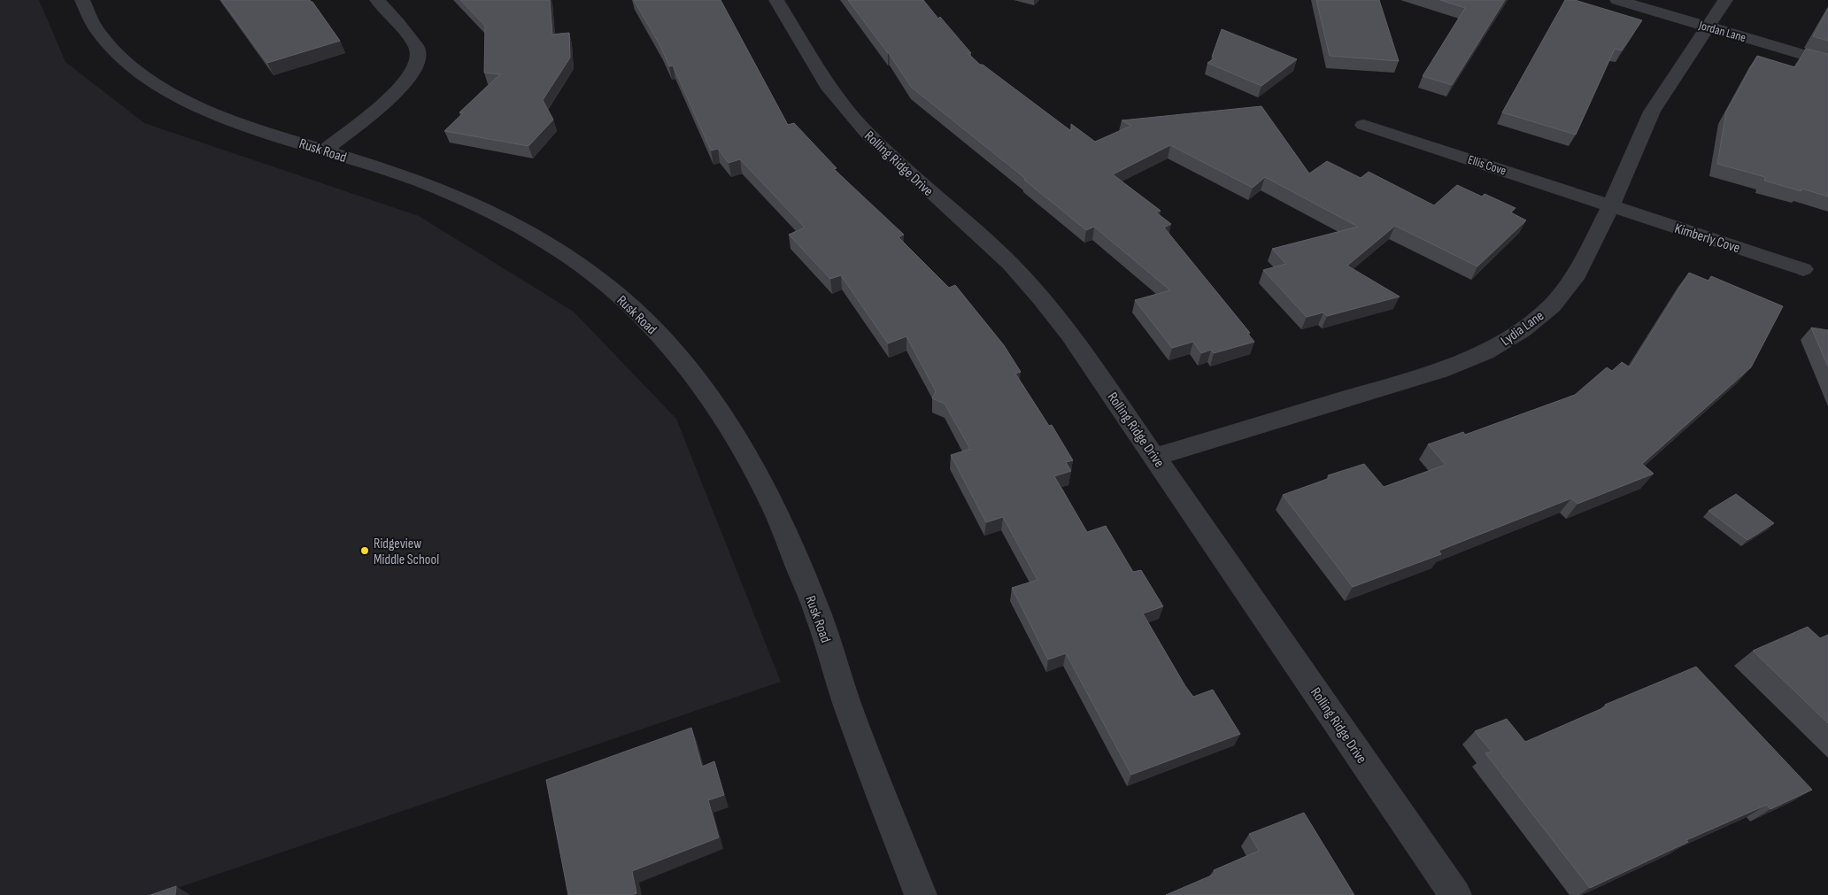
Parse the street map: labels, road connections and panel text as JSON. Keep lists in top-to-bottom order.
{
  "streets": {
    "street": [
      "Jordan Lane",
      "Rusk Road",
      "Rolling Ridge Drive",
      "Ellis Cove",
      "Kimberly Cove",
      "Lydia Lane"
    ]
  },
  "crossings": [
    ["Jordan Lane", "Lydia Lane"],
    ["Rolling Ridge Drive", "Lydia Lane"],
    ["Ellis Cove", "Kimberly Cove"],
    ["Ellis Cove", "Lydia Lane"],
    ["Kimberly Cove", "Lydia Lane"]
  ],
  "places": ["Ridgeview Middle School"]
}
